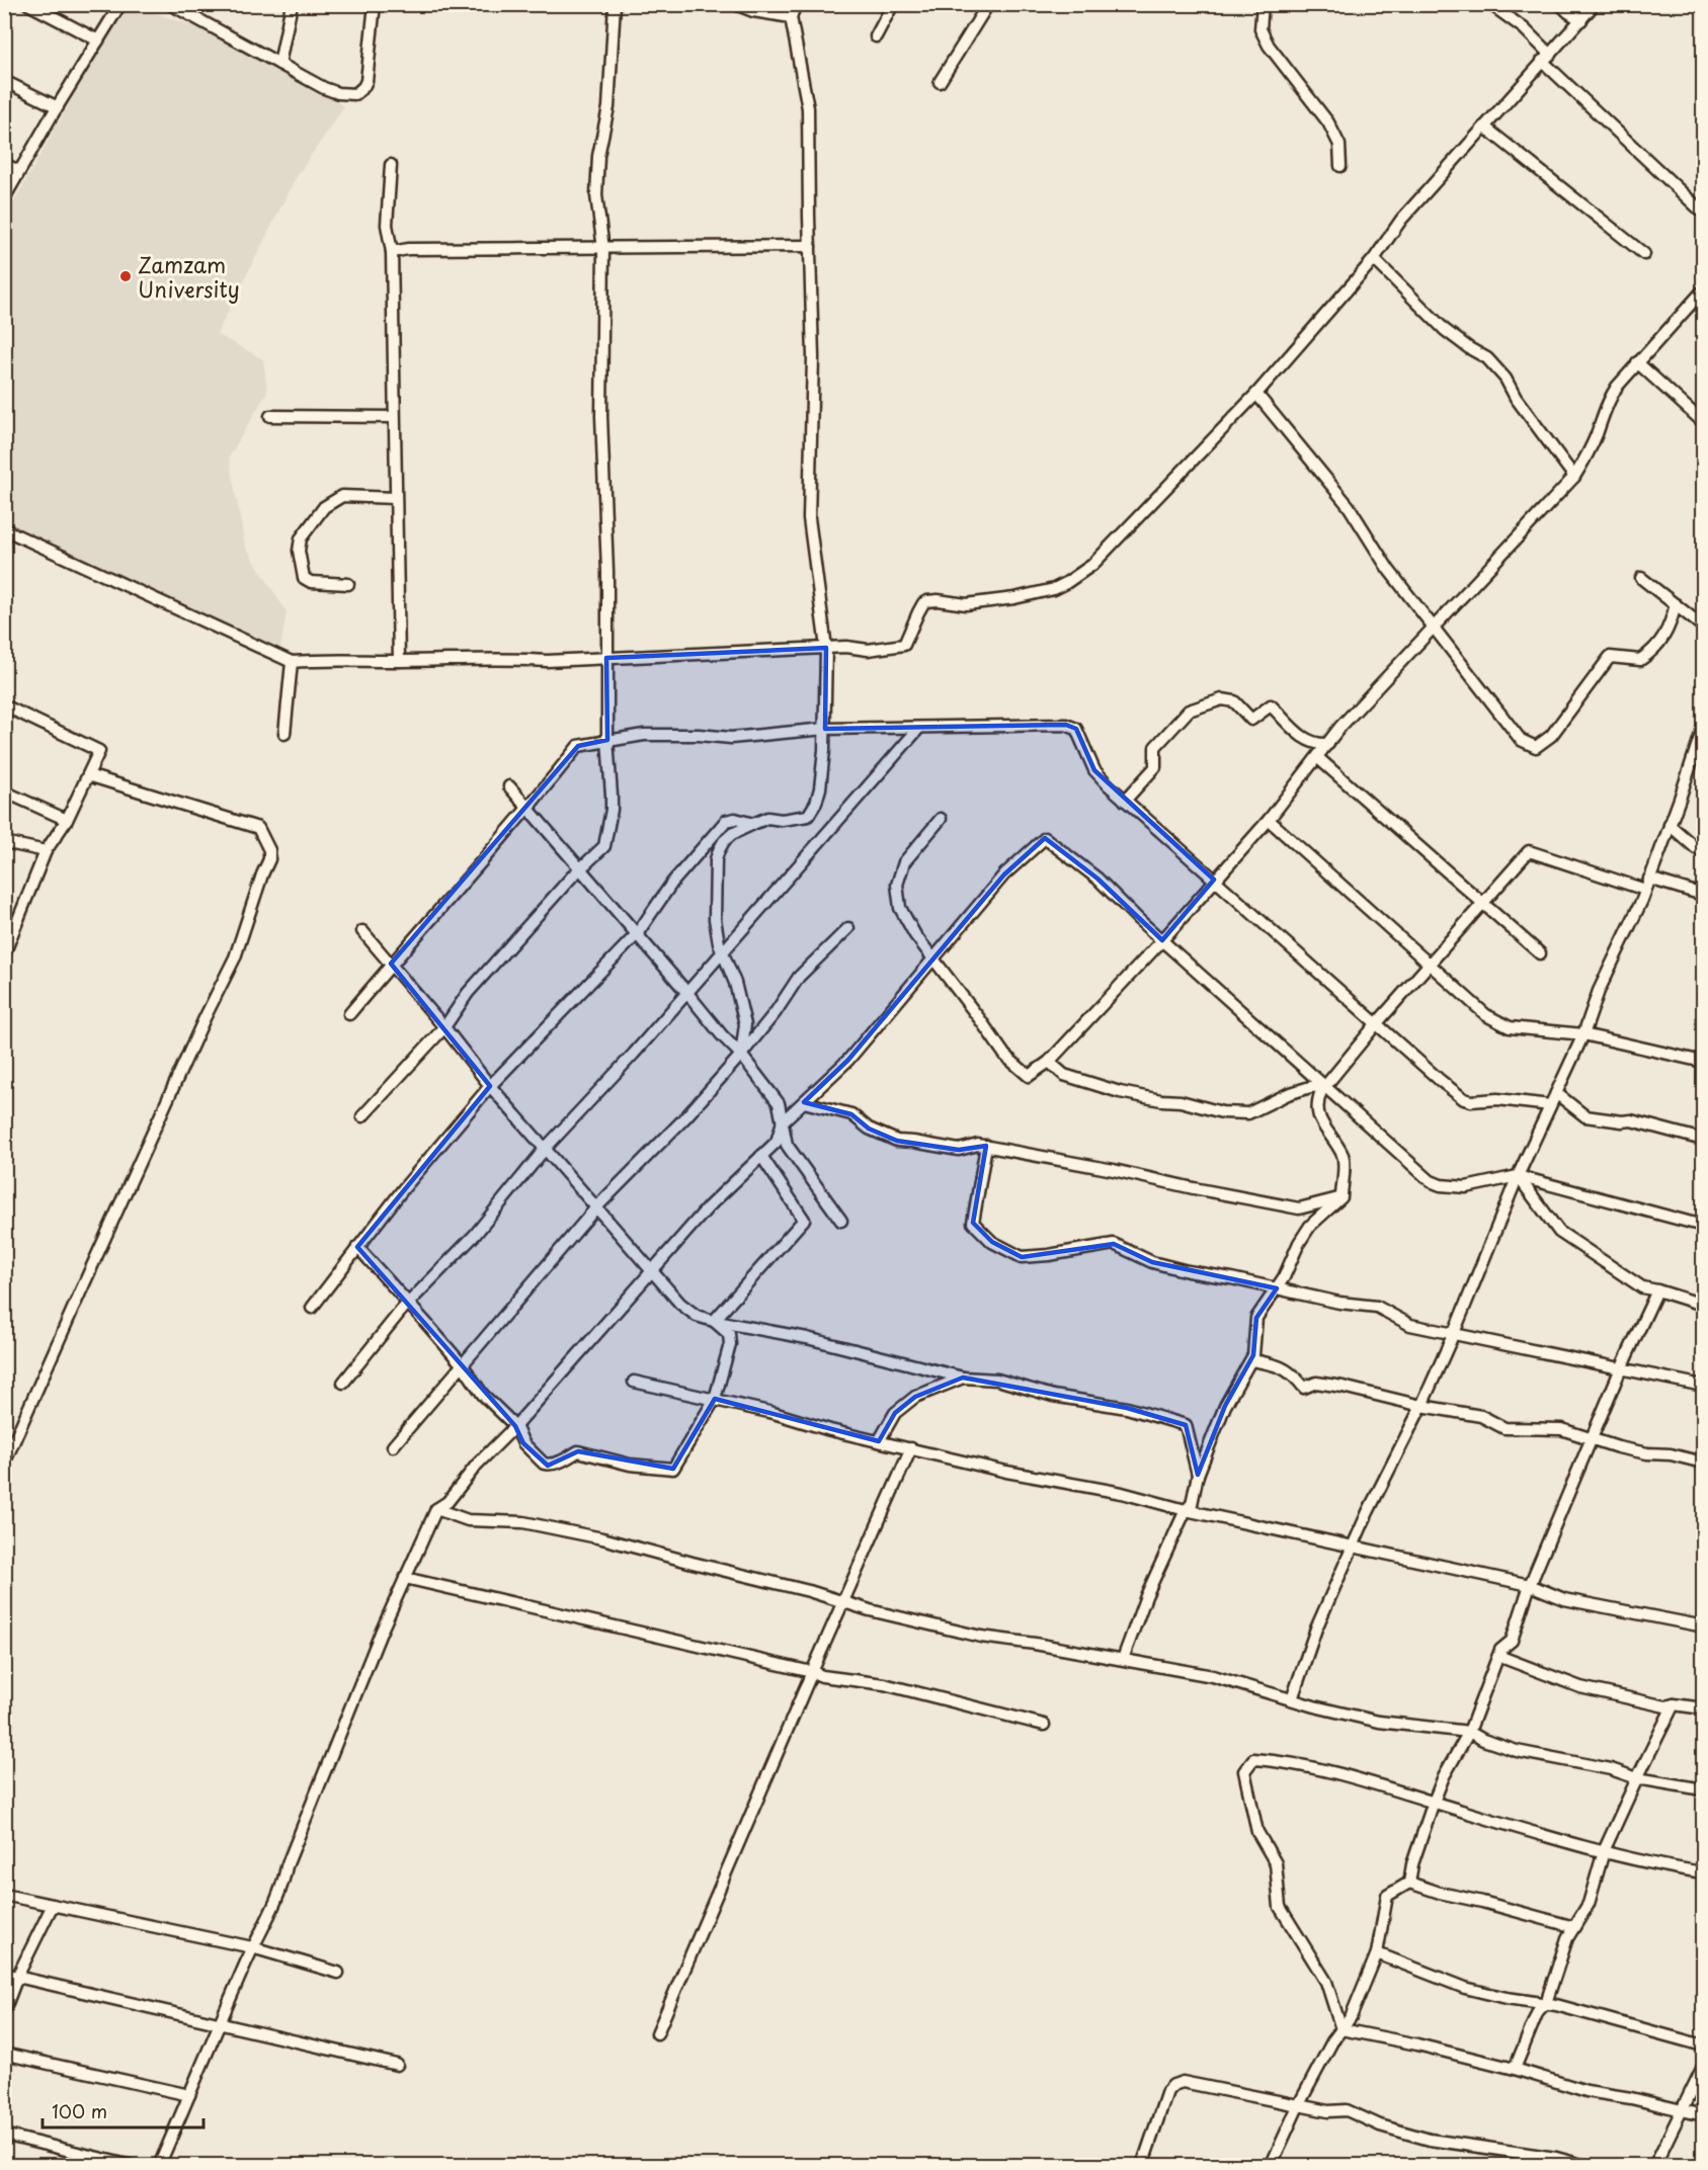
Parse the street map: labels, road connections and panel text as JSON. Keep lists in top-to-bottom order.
{
  "places": ["Zamzam University"],
  "scale_bar": "100 m"
}
